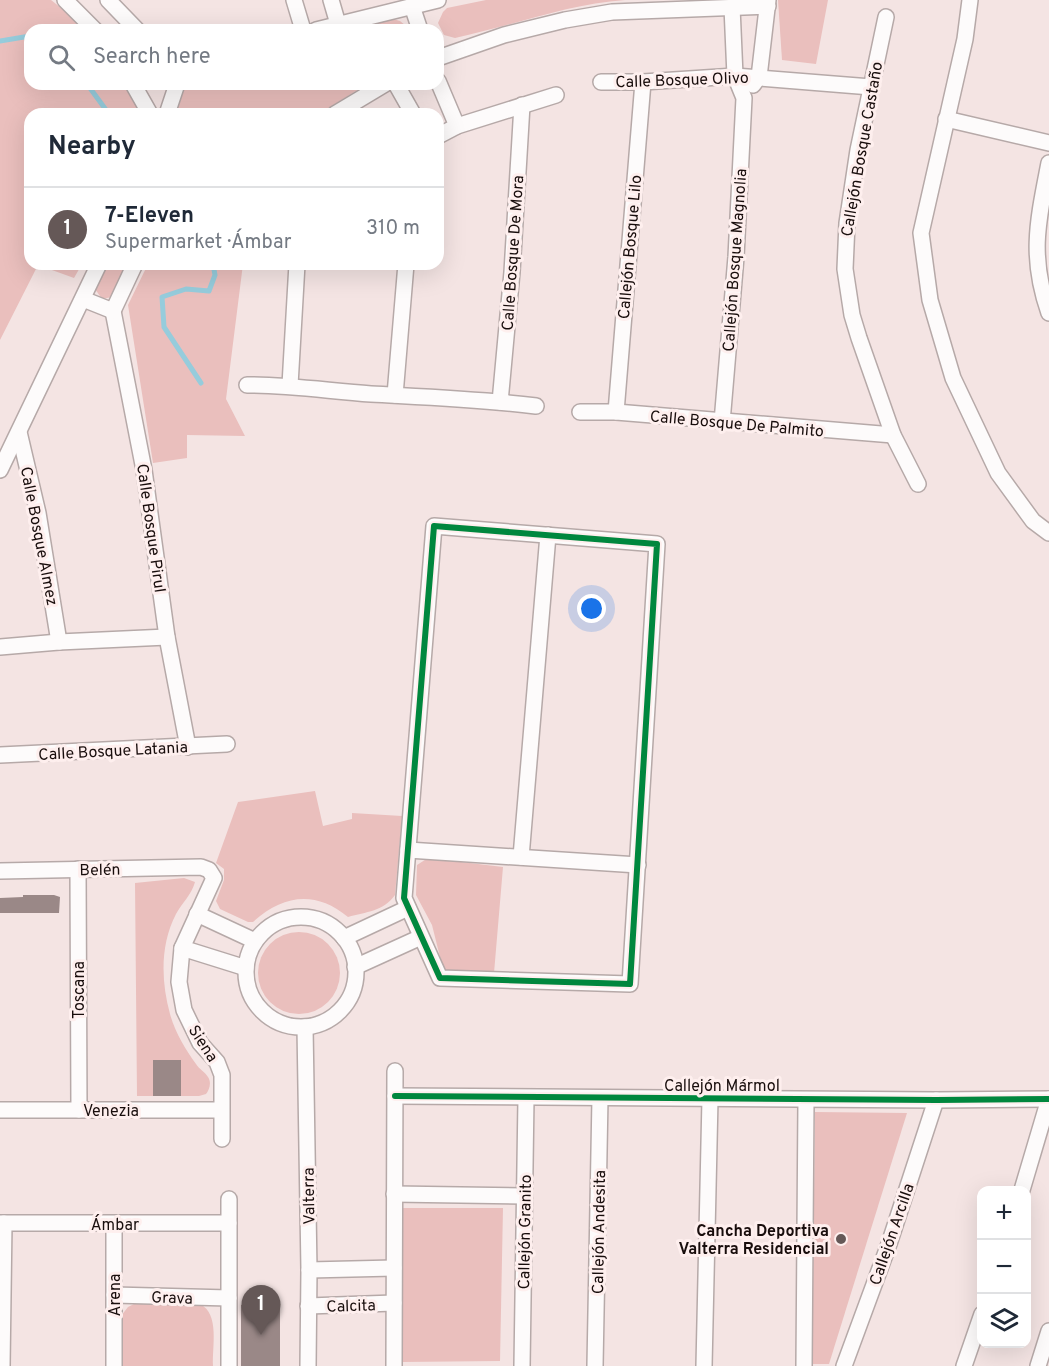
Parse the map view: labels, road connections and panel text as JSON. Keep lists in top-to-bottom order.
{
  "streets": {
    "street": [
      "Calle Bosque Olivo",
      "Callejón Bosque Castaño",
      "Callejón Bosque Lilo",
      "Calle Bosque De Mora",
      "Callejón Bosque Magnolia",
      "Calle Bosque De Palmito",
      "Calle Bosque Pirul",
      "Calle Bosque Almez",
      "Calle Bosque Latania",
      "Belén",
      "Toscana",
      "Siena",
      "Callejón Mármol",
      "Venezia",
      "Valterra",
      "Ámbar",
      "Callejón Granito",
      "Callejón Andesita",
      "Callejón Arcilla",
      "Arena",
      "Grava",
      "Calcita"
    ]
  },
  "crossings": [
    ["Calle Bosque Olivo", "Callejón Bosque Castaño"],
    ["Calle Bosque Olivo", "Callejón Bosque Lilo"],
    ["Calle Bosque Olivo", "Callejón Bosque Magnolia"],
    ["Callejón Bosque Castaño", "Calle Bosque De Palmito"],
    ["Callejón Bosque Lilo", "Calle Bosque De Palmito"],
    ["Callejón Bosque Magnolia", "Calle Bosque De Palmito"],
    ["Calle Bosque Pirul", "Calle Bosque Latania"],
    ["Belén", "Toscana"],
    ["Belén", "Siena"],
    ["Toscana", "Venezia"],
    ["Siena", "Venezia"],
    ["Callejón Mármol", "Callejón Granito"],
    ["Callejón Mármol", "Callejón Andesita"],
    ["Callejón Mármol", "Callejón Arcilla"],
    ["Valterra", "Calcita"],
    ["Ámbar", "Arena"],
    ["Arena", "Grava"]
  ],
  "places": ["Cancha Deportiva Valterra Residencial"],
  "page": {
    "search": "Search here",
    "heading": "Nearby",
    "list": [
      {
        "mark": "1",
        "name": "7-Eleven",
        "note": "Supermarket · Ámbar",
        "value": "310 m"
      }
    ],
    "map_buttons": ["+", "−"],
    "pins": "1"
  }
}
